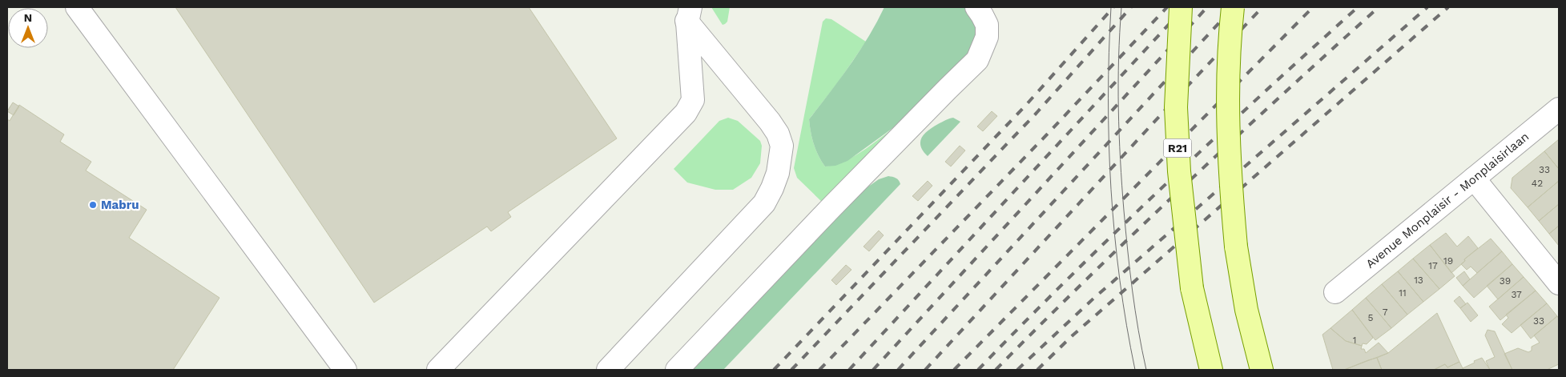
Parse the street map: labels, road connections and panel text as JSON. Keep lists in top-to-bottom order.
{
  "streets": {
    "main road": ["R21"],
    "street": ["Avenue Monplaisir - Monplaisirlaan"]
  },
  "places": ["Mabru"],
  "house_numbers": [
    "33",
    "42",
    "19",
    "17",
    "13",
    "39",
    "11",
    "37",
    "7",
    "5",
    "33",
    "1"
  ],
  "north": "top"
}
